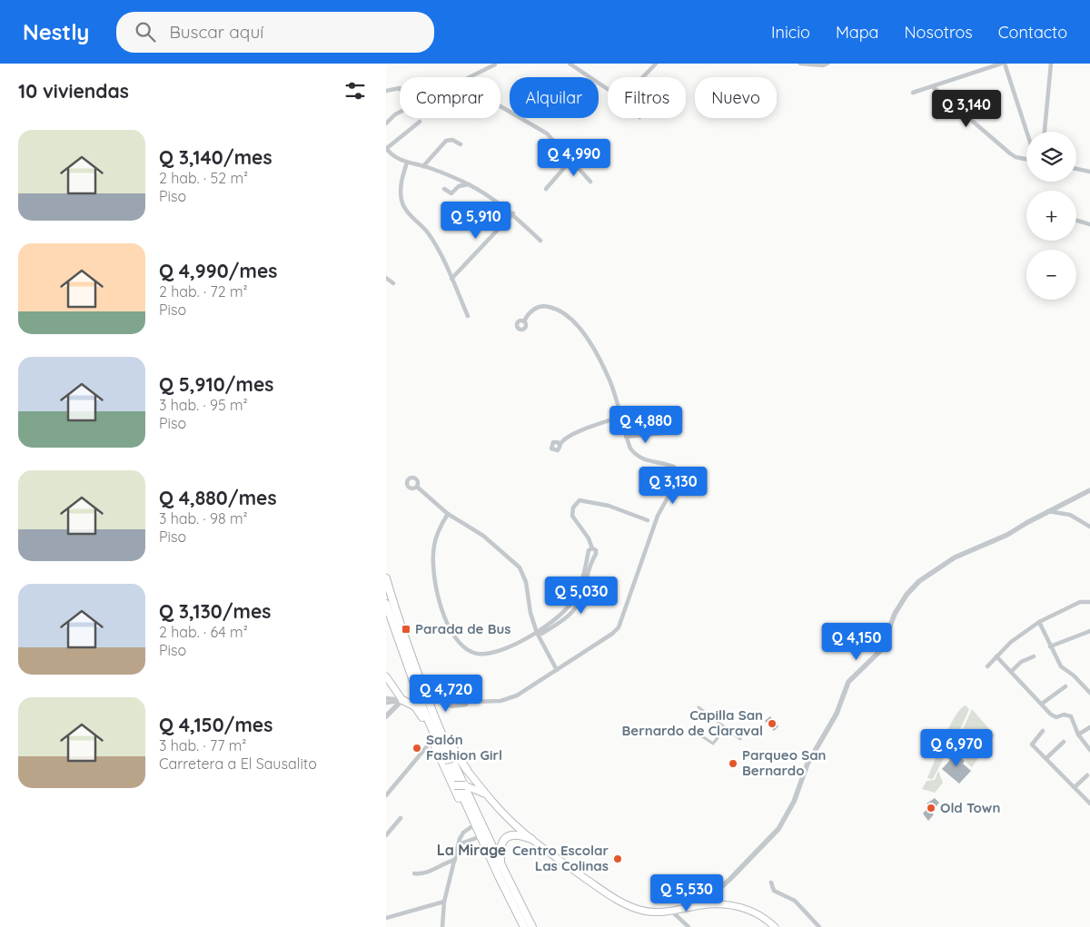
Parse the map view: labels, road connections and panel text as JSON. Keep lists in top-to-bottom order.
{
  "districts": ["La Mirage"],
  "places": {
    "transit": ["Parada de Bus"],
    "other": [
      "Capilla San Bernardo de Claraval",
      "Salón Fashion Girl",
      "Parqueo San Bernardo",
      "Old Town",
      "Centro Escolar Las Colinas"
    ]
  },
  "page": {
    "header": "Nestly",
    "search": "Buscar aquí",
    "nav": [
      "Inicio",
      "Mapa",
      "Nosotros",
      "Contacto"
    ],
    "heading": "10 viviendas",
    "chip": [
      "Comprar",
      "Alquilar",
      "Filtros",
      "Nuevo"
    ],
    "price": [
      "Q 3,140",
      "Q 4,990",
      "Q 5,910",
      "Q 4,880",
      "Q 3,130",
      "Q 5,030",
      "Q 4,150",
      "Q 4,720",
      "Q 6,970",
      "Q 5,530"
    ],
    "list": [
      {
        "name": "Q 3,140/mes",
        "note": "2 hab. · 52 m² · Piso"
      },
      {
        "name": "Q 4,990/mes",
        "note": "2 hab. · 72 m² · Piso"
      },
      {
        "name": "Q 5,910/mes",
        "note": "3 hab. · 95 m² · Piso"
      },
      {
        "name": "Q 4,880/mes",
        "note": "3 hab. · 98 m² · Piso"
      },
      {
        "name": "Q 3,130/mes",
        "note": "2 hab. · 64 m² · Piso"
      },
      {
        "name": "Q 4,150/mes",
        "note": "3 hab. · 77 m² · Carretera a El Sausalito"
      }
    ],
    "map_buttons": ["+", "−"]
  }
}
